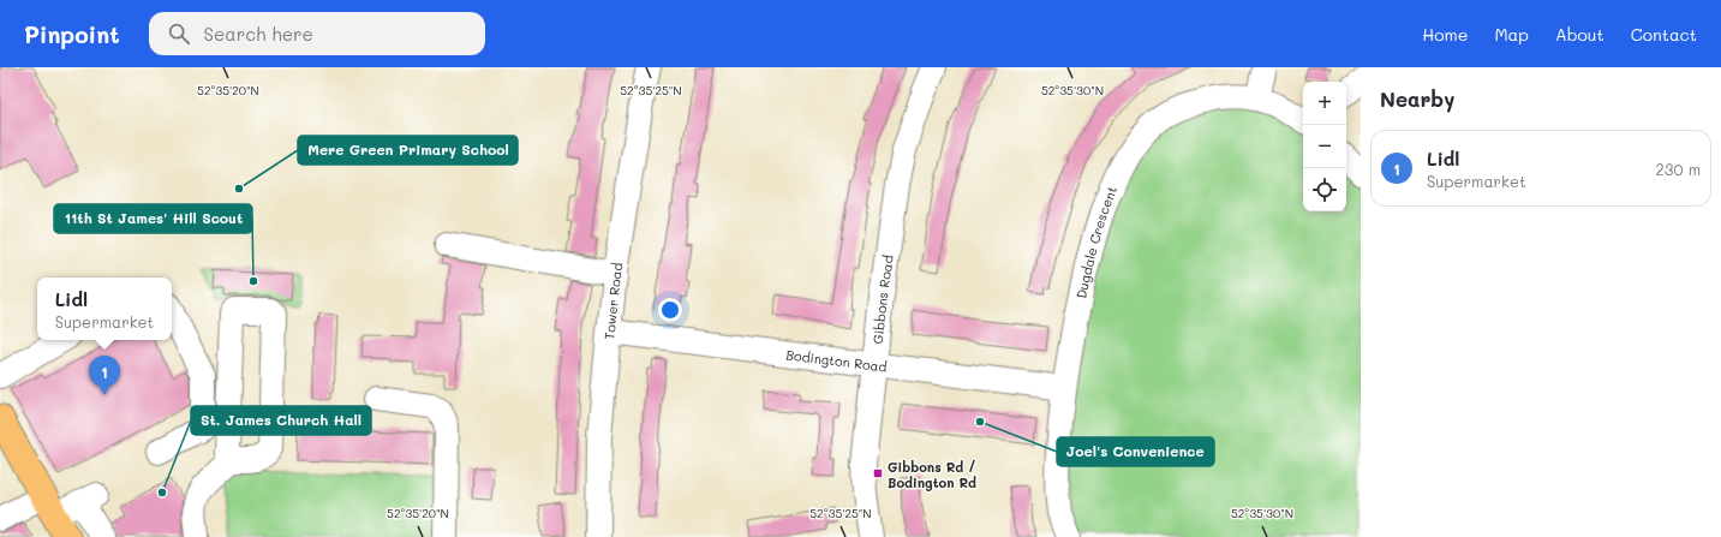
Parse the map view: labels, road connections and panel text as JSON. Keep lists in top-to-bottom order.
{
  "streets": {
    "street": [
      "Dugdale Crescent",
      "Gibbons Road",
      "Tower Road",
      "Bodington Road"
    ]
  },
  "crossings": [
    ["Dugdale Crescent", "Bodington Road"],
    ["Gibbons Road", "Bodington Road"],
    ["Tower Road", "Bodington Road"]
  ],
  "places": {
    "other": [
      "Mere Green Primary School",
      "11th St James' Hill Scout",
      "Joel's Convenience",
      "St. James Church Hall"
    ],
    "transit": ["Gibbons Rd / Bodington Rd"]
  },
  "page": {
    "header": "Pinpoint",
    "search": "Search here",
    "nav": [
      "Home",
      "Map",
      "About",
      "Contact"
    ],
    "heading": "Nearby",
    "map_buttons": ["+", "−"],
    "list": [
      {
        "mark": "1",
        "name": "Lidl",
        "note": "Supermarket",
        "value": "230 m"
      }
    ],
    "popup": ["Lidl", "Supermarket"],
    "pins": "1"
  },
  "coordinates": ["52°35'20\"N", "52°35'25\"N", "52°35'30\"N"]
}
